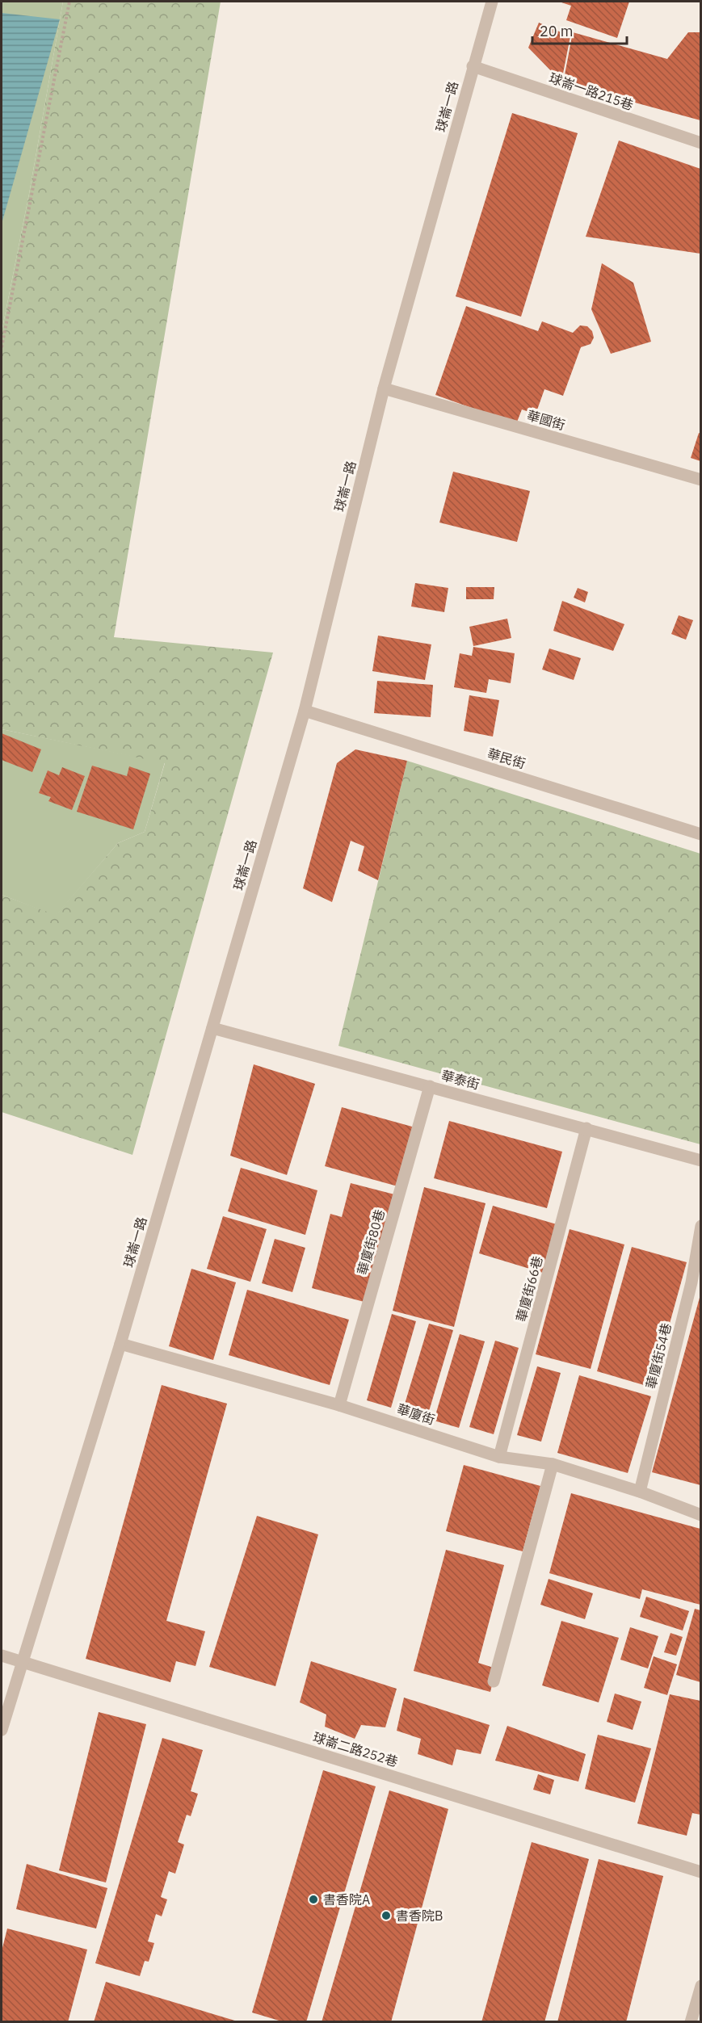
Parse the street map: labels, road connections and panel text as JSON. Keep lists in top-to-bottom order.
{
  "streets": {
    "street": [
      "球崙一路215巷",
      "球崙一路",
      "華國街",
      "華民街",
      "華泰街",
      "華廈街80巷",
      "華廈街66巷",
      "華廈街54巷",
      "華廈街",
      "球崙二路252巷"
    ]
  },
  "crossings": [
    ["球崙一路215巷", "球崙一路"],
    ["球崙一路", "華國街"],
    ["球崙一路", "華民街"],
    ["球崙一路", "華泰街"],
    ["球崙一路", "華廈街"],
    ["球崙一路", "球崙二路252巷"],
    ["華泰街", "華廈街80巷"],
    ["華泰街", "華廈街66巷"],
    ["華廈街80巷", "華廈街"],
    ["華廈街66巷", "華廈街"],
    ["華廈街54巷", "華廈街"]
  ],
  "places": ["書香院A", "書香院B"],
  "scale_bar": "20 m"
}
